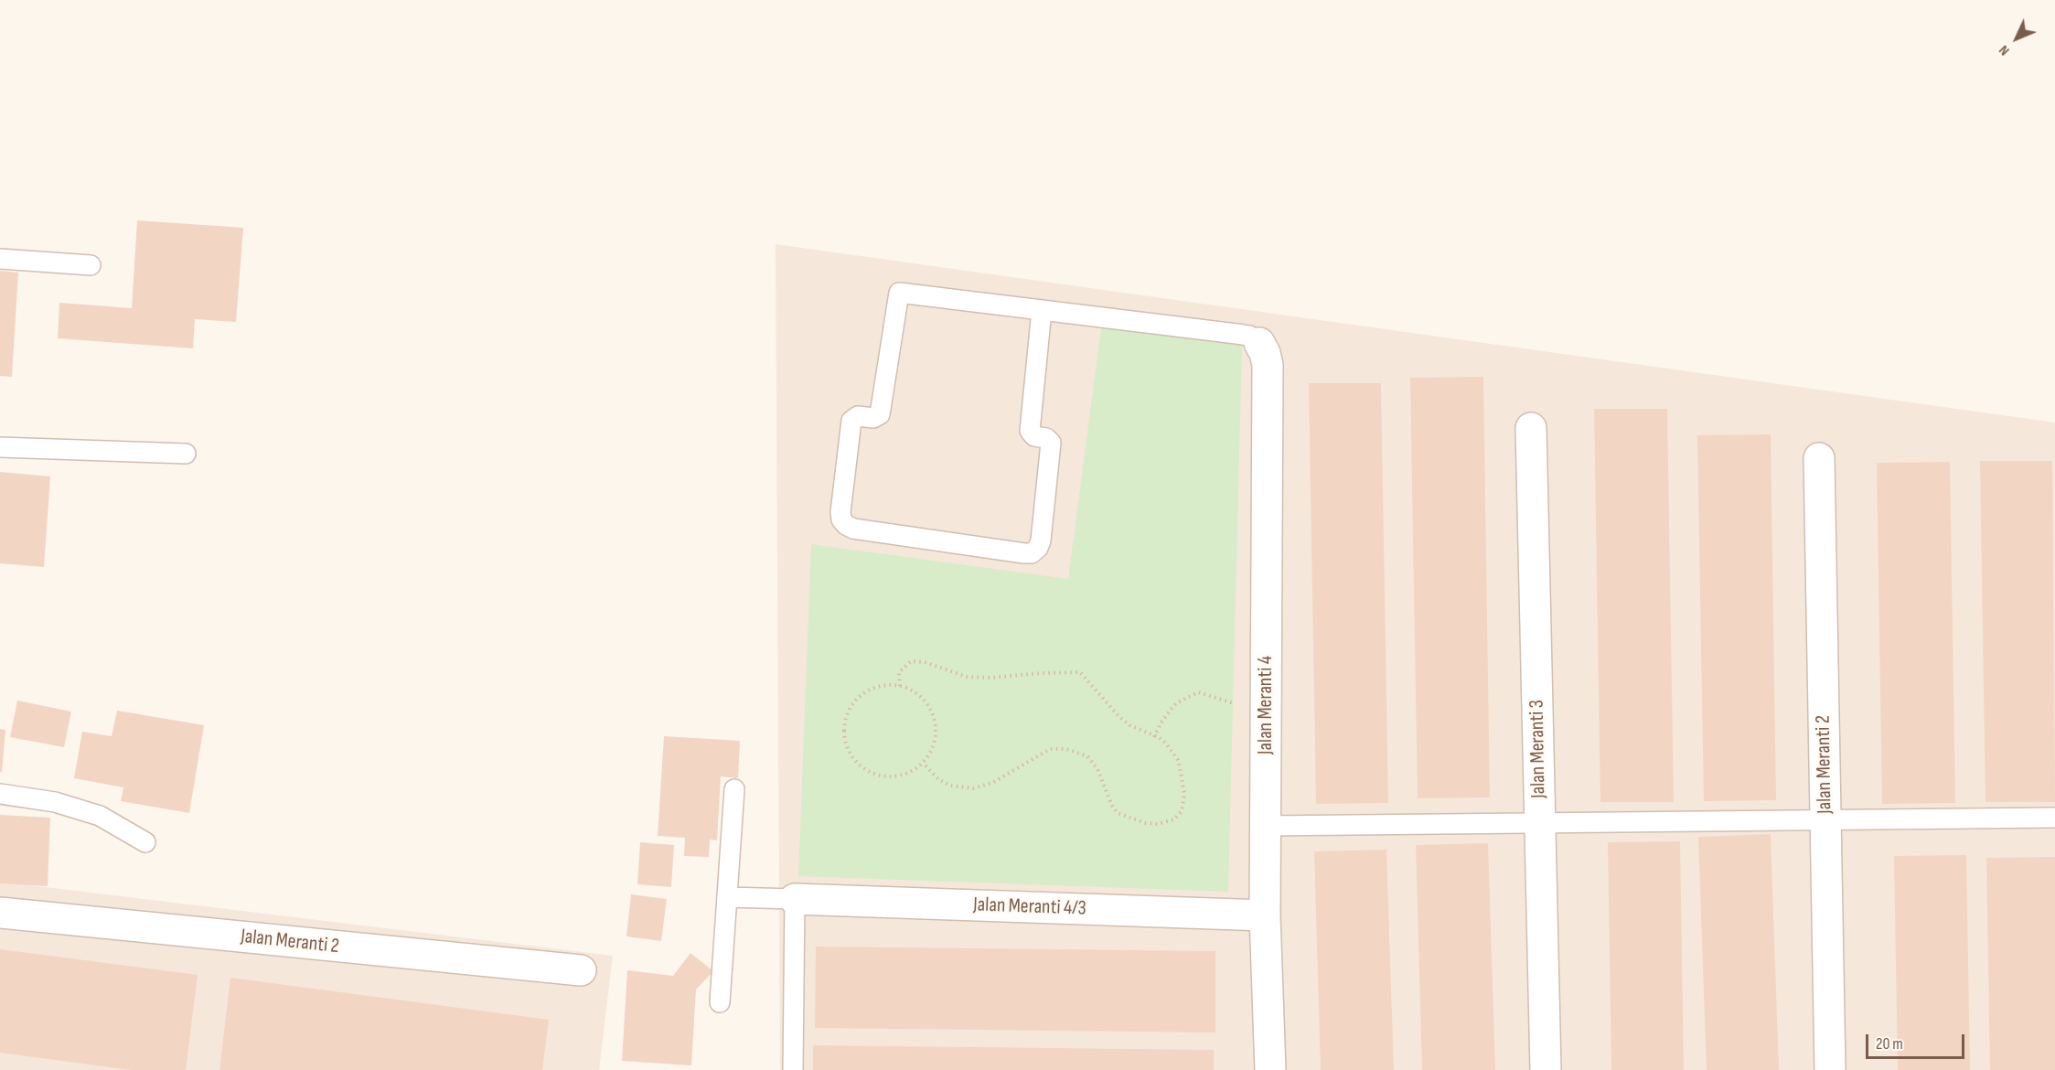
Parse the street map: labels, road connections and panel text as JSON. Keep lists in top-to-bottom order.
{
  "streets": {
    "street": [
      "Jalan Meranti 4",
      "Jalan Meranti 3",
      "Jalan Meranti 2",
      "Jalan Meranti 4/3"
    ]
  },
  "crossings": [
    ["Jalan Meranti 4", "Jalan Meranti 4/3"]
  ],
  "scale_bar": "20 m",
  "north": "bottom left"
}
